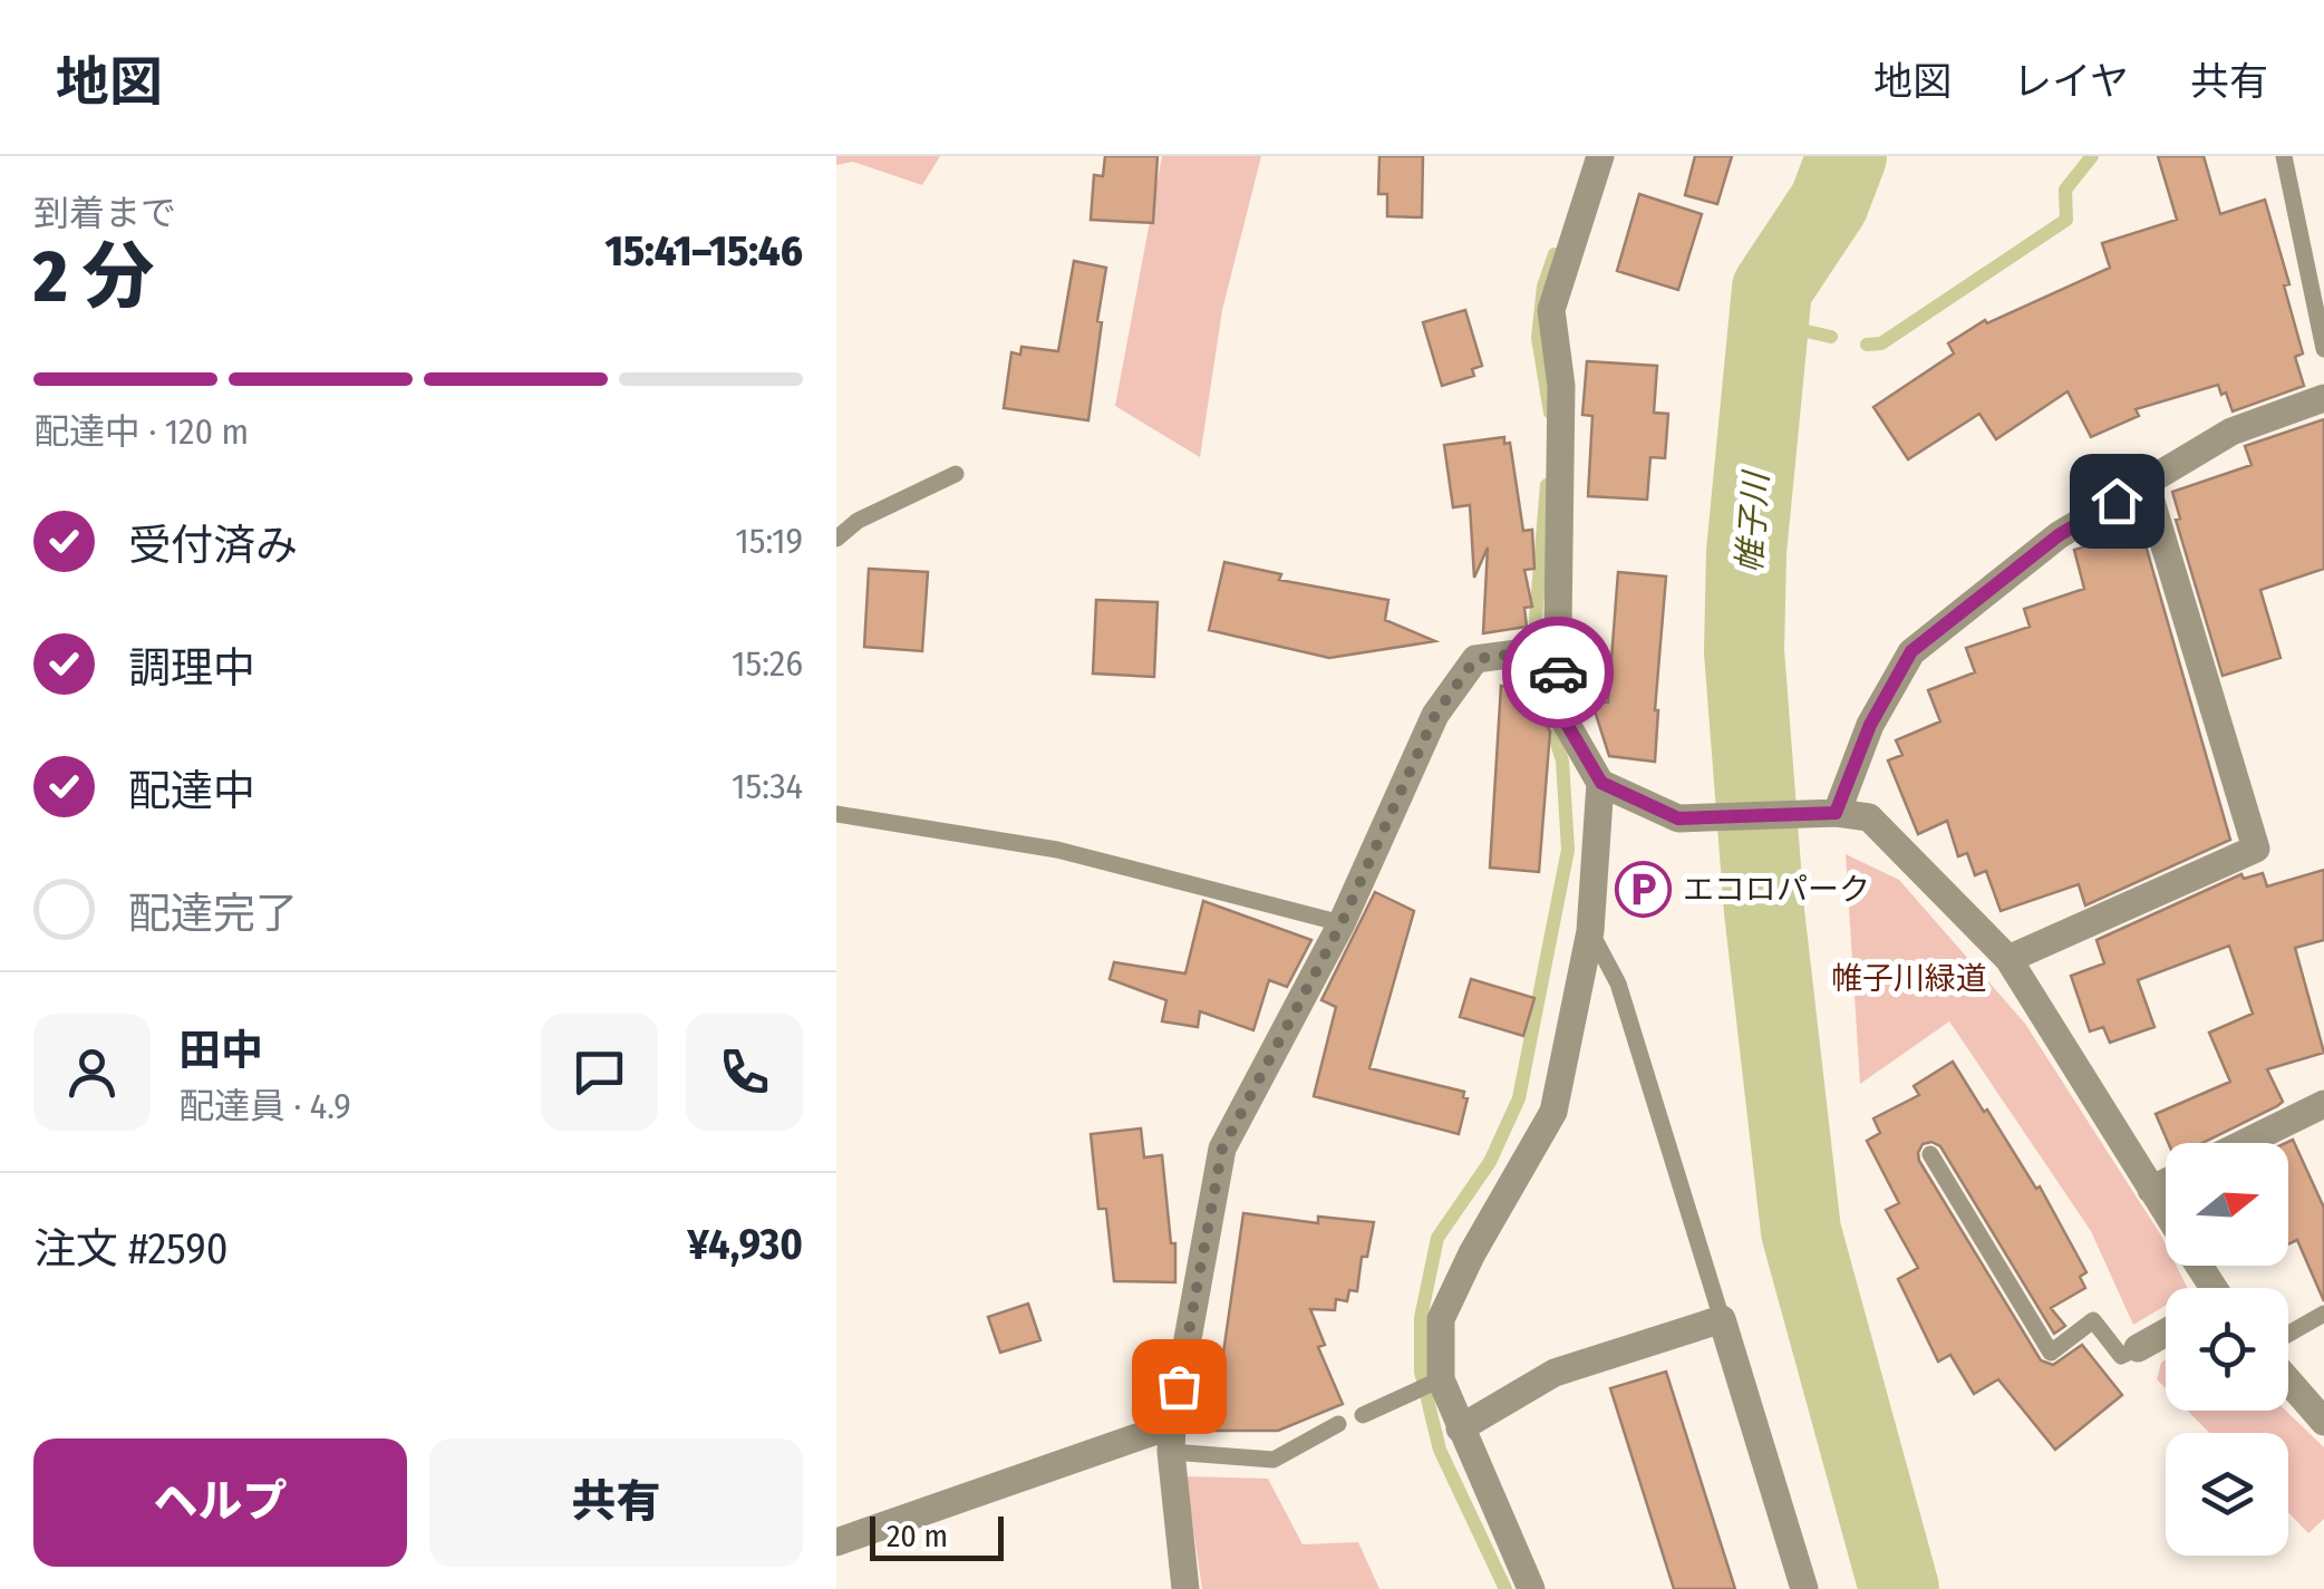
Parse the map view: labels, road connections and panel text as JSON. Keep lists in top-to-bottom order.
{
  "water": ["帷子川"],
  "parks": ["帷子川緑道"],
  "places": {
    "parking": ["エコロパーク"]
  },
  "scale_bar": "20 m",
  "north": "right",
  "page": {
    "header": "地図",
    "nav": ["地図", "レイヤ", "共有"],
    "heading": ["2 分", "到着まで", "15:41–15:46"],
    "panel": [
      "田中",
      "配達員 · 4.9",
      "注文 #2590",
      "¥4,930"
    ],
    "bar": "配達中 · 120 m",
    "list": [
      ["受付済み", "15:19"],
      ["調理中", "15:26"],
      ["配達中", "15:34"],
      "配達完了"
    ],
    "buttons": ["ヘルプ", "共有"],
    "scale": "20 m"
  }
}
